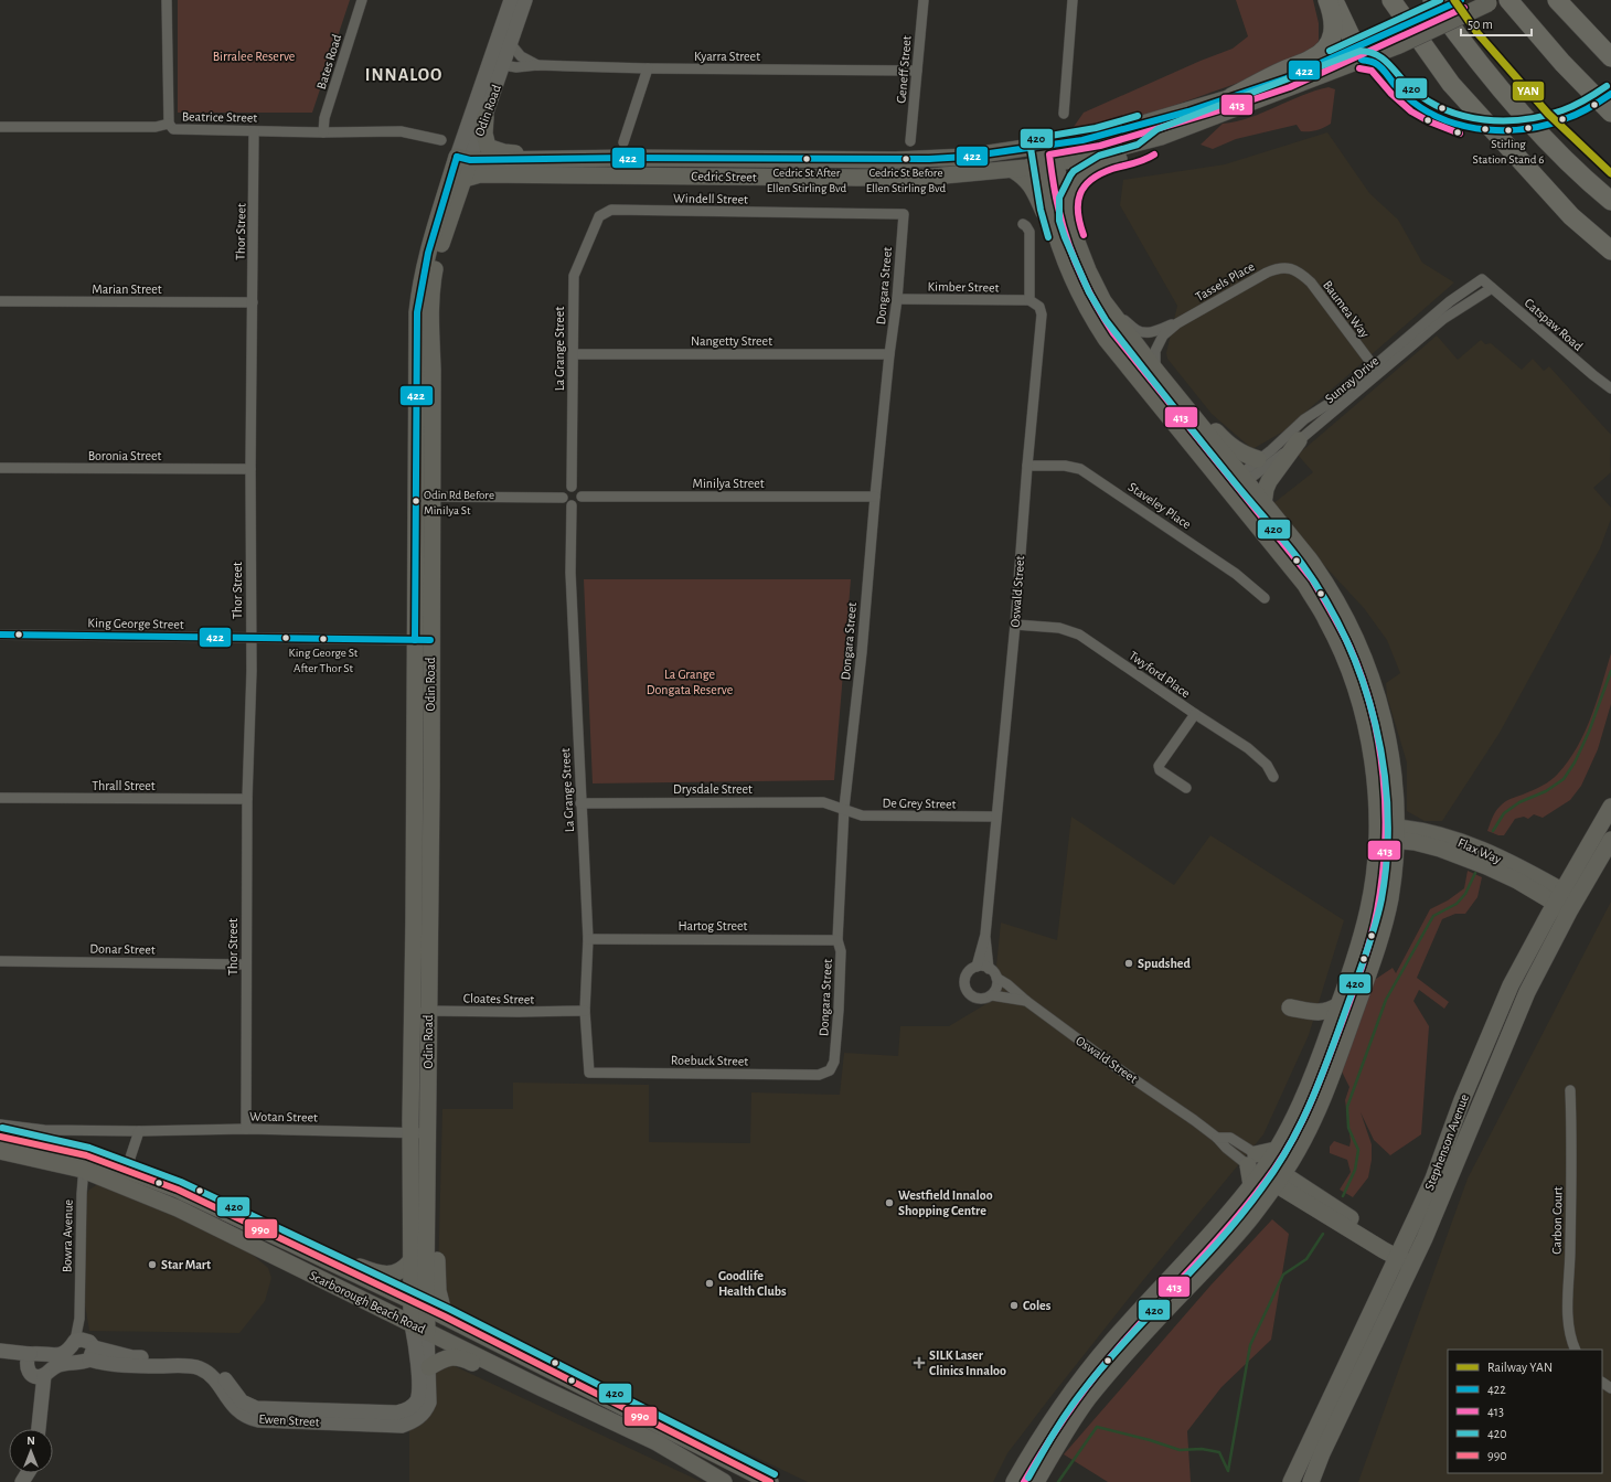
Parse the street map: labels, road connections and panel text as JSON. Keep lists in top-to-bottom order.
{
  "streets": {
    "main road": [
      "Odin Road",
      "Cedric Street",
      "Oswald Street",
      "Flax Way",
      "Stephenson Avenue",
      "Scarborough Beach Road",
      "Ewen Street"
    ],
    "street": [
      "Kyarra Street",
      "Bates Road",
      "Geneff Street",
      "Beatrice Street",
      "Windell Street",
      "Thor Street",
      "Tassels Place",
      "Dongara Street",
      "Kimber Street",
      "Marian Street",
      "Baumea Way",
      "Catspaw Road",
      "Nangetty Street",
      "La Grange Street",
      "Sunray Drive",
      "Boronia Street",
      "Minilya Street",
      "Staveley Place",
      "King George Street",
      "Twyford Place",
      "Thrall Street",
      "Drysdale Street",
      "De Grey Street",
      "Hartog Street",
      "Donar Street",
      "Cloates Street",
      "Roebuck Street",
      "Wotan Street",
      "Carbon Court",
      "Bowra Avenue"
    ]
  },
  "crossings": [
    ["Kyarra Street", "Geneff Street"],
    ["Kyarra Street", "Odin Road"],
    ["Bates Road", "Beatrice Street"],
    ["Odin Road", "Cedric Street"],
    ["Odin Road", "King George Street"],
    ["Odin Road", "Cloates Street"],
    ["Odin Road", "Wotan Street"],
    ["Odin Road", "Scarborough Beach Road"],
    ["Odin Road", "Ewen Street"],
    ["Beatrice Street", "Thor Street"],
    ["Windell Street", "Dongara Street"],
    ["Windell Street", "La Grange Street"],
    ["Thor Street", "Marian Street"],
    ["Thor Street", "Boronia Street"],
    ["Thor Street", "King George Street"],
    ["Thor Street", "Thrall Street"],
    ["Thor Street", "Donar Street"],
    ["Thor Street", "Wotan Street"],
    ["Tassels Place", "Baumea Way"],
    ["Dongara Street", "Kimber Street"],
    ["Dongara Street", "Nangetty Street"],
    ["Dongara Street", "Minilya Street"],
    ["Dongara Street", "Drysdale Street"],
    ["Dongara Street", "De Grey Street"],
    ["Dongara Street", "Hartog Street"],
    ["Dongara Street", "Roebuck Street"],
    ["Kimber Street", "Oswald Street"],
    ["Baumea Way", "Sunray Drive"],
    ["Catspaw Road", "Sunray Drive"],
    ["Nangetty Street", "La Grange Street"],
    ["La Grange Street", "Minilya Street"],
    ["La Grange Street", "Drysdale Street"],
    ["La Grange Street", "Hartog Street"],
    ["La Grange Street", "Cloates Street"],
    ["La Grange Street", "Roebuck Street"],
    ["Staveley Place", "Oswald Street"],
    ["Oswald Street", "Twyford Place"],
    ["Oswald Street", "De Grey Street"],
    ["Oswald Street", "Stephenson Avenue"],
    ["Drysdale Street", "De Grey Street"],
    ["Flax Way", "Stephenson Avenue"],
    ["Bowra Avenue", "Scarborough Beach Road"],
    ["Bowra Avenue", "Ewen Street"],
    ["Scarborough Beach Road", "Ewen Street"]
  ],
  "districts": ["INNALOO"],
  "parks": ["Birralee Reserve", "La Grange Dongata Reserve"],
  "places": {
    "other": [
      "Stirling Station Stand 6",
      "Cedric St After Ellen Stirling Bvd",
      "Cedric St Before Ellen Stirling Bvd",
      "Odin Rd Before Minilya St",
      "King George St After Thor St",
      "Spudshed",
      "Westfield Innaloo Shopping Centre",
      "Star Mart",
      "Goodlife Health Clubs",
      "Coles"
    ],
    "health": ["SILK Laser Clinics Innaloo"]
  },
  "lines": [
    "rail line YAN",
    "transit line 422",
    "transit line 420",
    "transit line 413",
    "transit line 990"
  ],
  "legend": [
    "Railway YAN",
    "422",
    "413",
    "420",
    "990"
  ],
  "scale_bar": "50 m",
  "north": "top"
}
